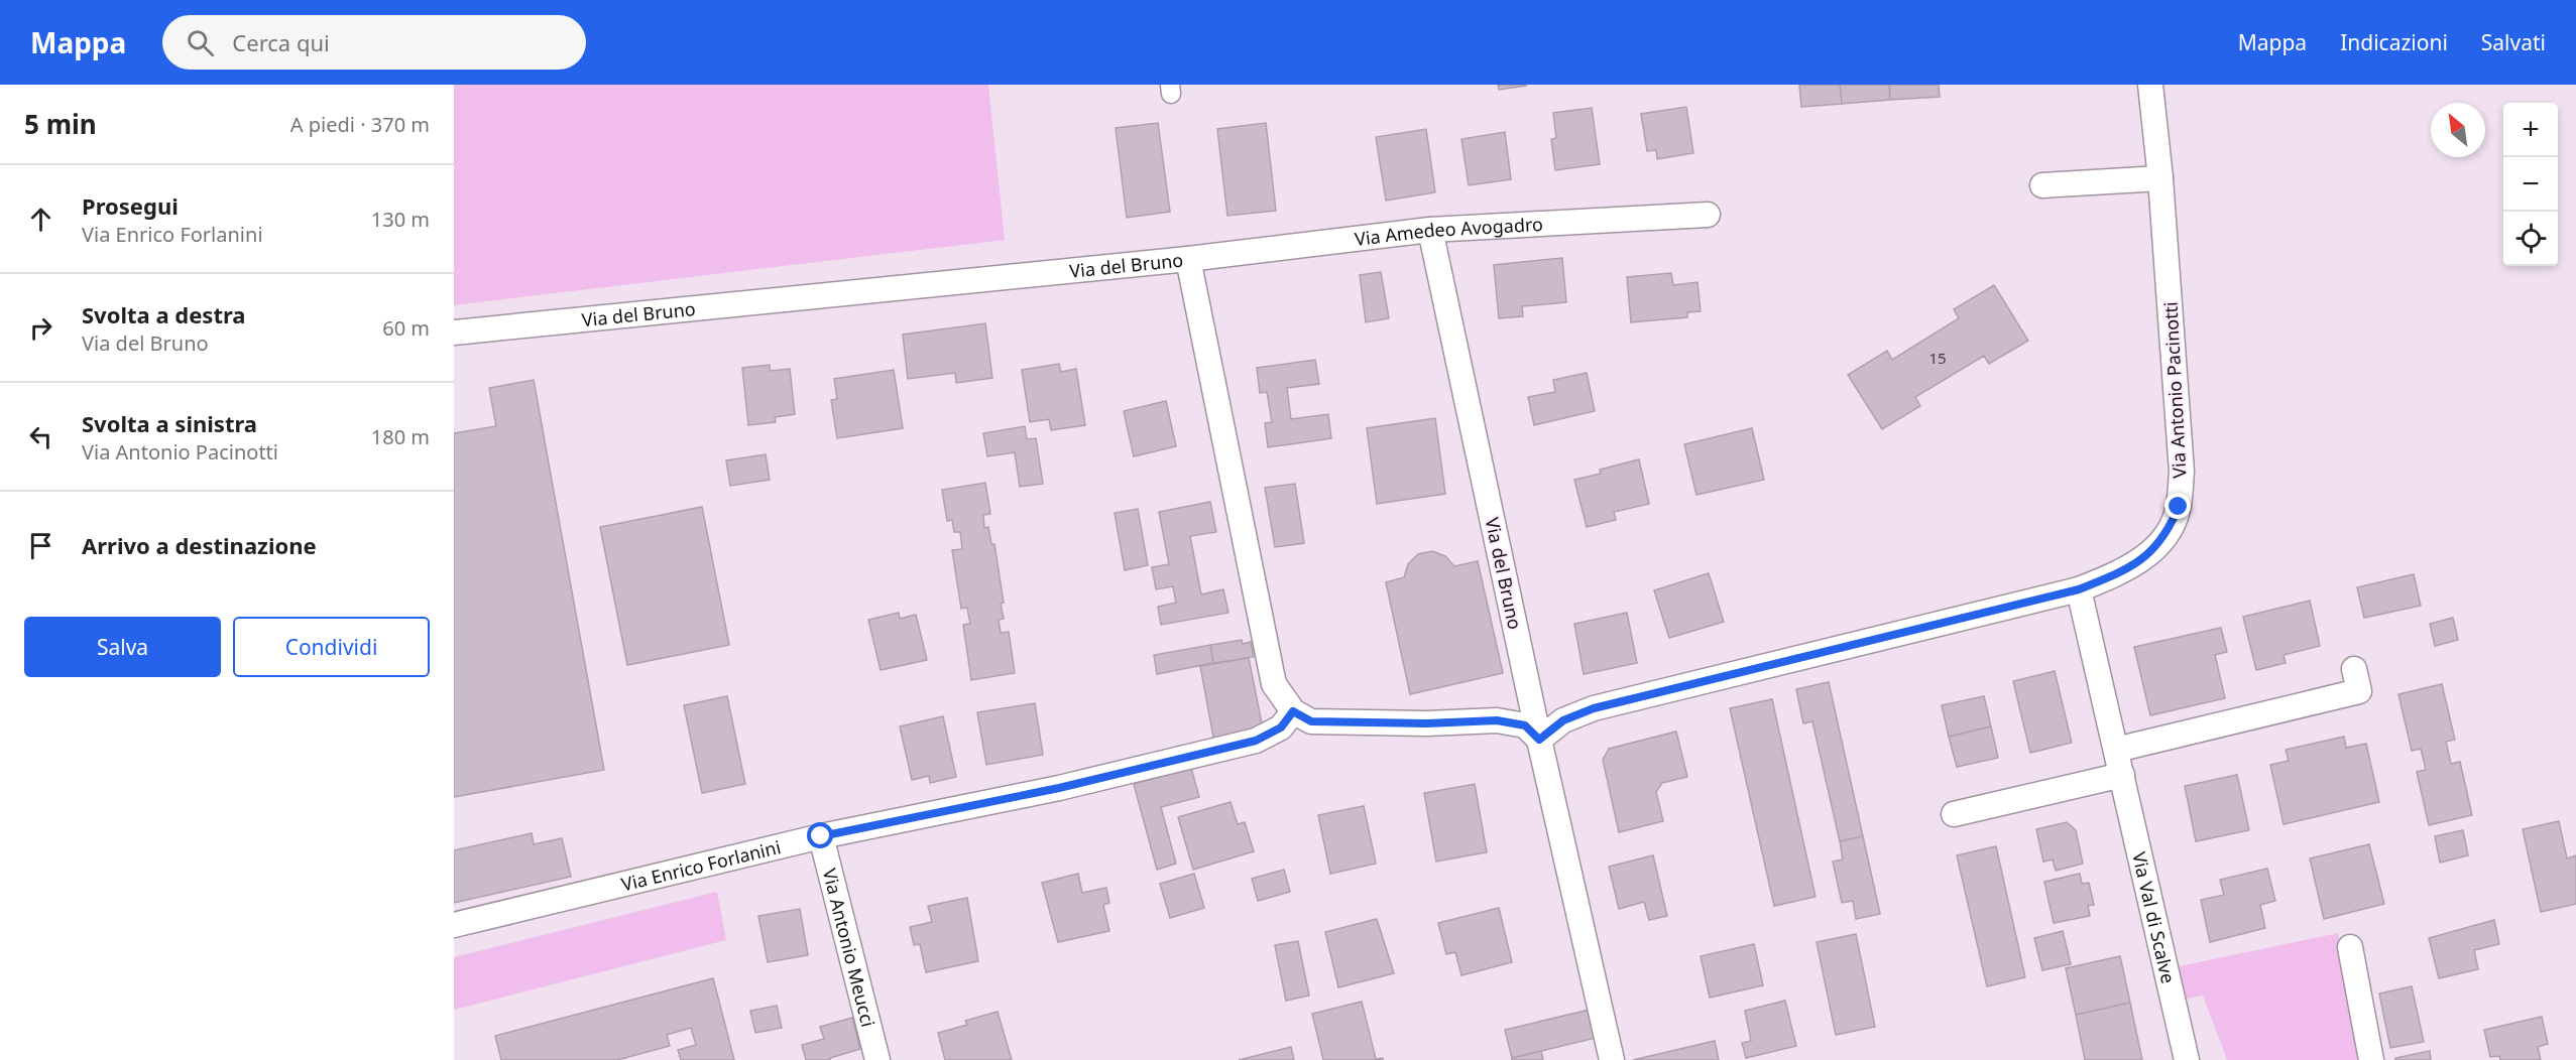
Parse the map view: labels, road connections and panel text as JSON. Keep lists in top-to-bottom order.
{
  "streets": {
    "street": [
      "Via Amedeo Avogadro",
      "Via del Bruno",
      "Via Antonio Pacinotti",
      "Via Enrico Forlanini",
      "Via Val di Scalve",
      "Via Antonio Meucci"
    ]
  },
  "crossings": [
    ["Via Amedeo Avogadro", "Via del Bruno"],
    ["Via del Bruno", "Via Antonio Pacinotti"],
    ["Via del Bruno", "Via Enrico Forlanini"],
    ["Via Antonio Pacinotti", "Via Val di Scalve"],
    ["Via Enrico Forlanini", "Via Antonio Meucci"]
  ],
  "house_numbers": ["15"],
  "north": "top left",
  "page": {
    "header": "Mappa",
    "search": "Cerca qui",
    "nav": ["Mappa", "Indicazioni", "Salvati"],
    "heading": ["5 min", "A piedi · 370 m"],
    "map_buttons": ["+", "−"],
    "list": [
      ["Prosegui", "Via Enrico Forlanini", "130 m"],
      ["Svolta a destra", "Via del Bruno", "60 m"],
      ["Svolta a sinistra", "Via Antonio Pacinotti", "180 m"],
      "Arrivo a destinazione"
    ],
    "buttons": ["Salva", "Condividi"]
  }
}
